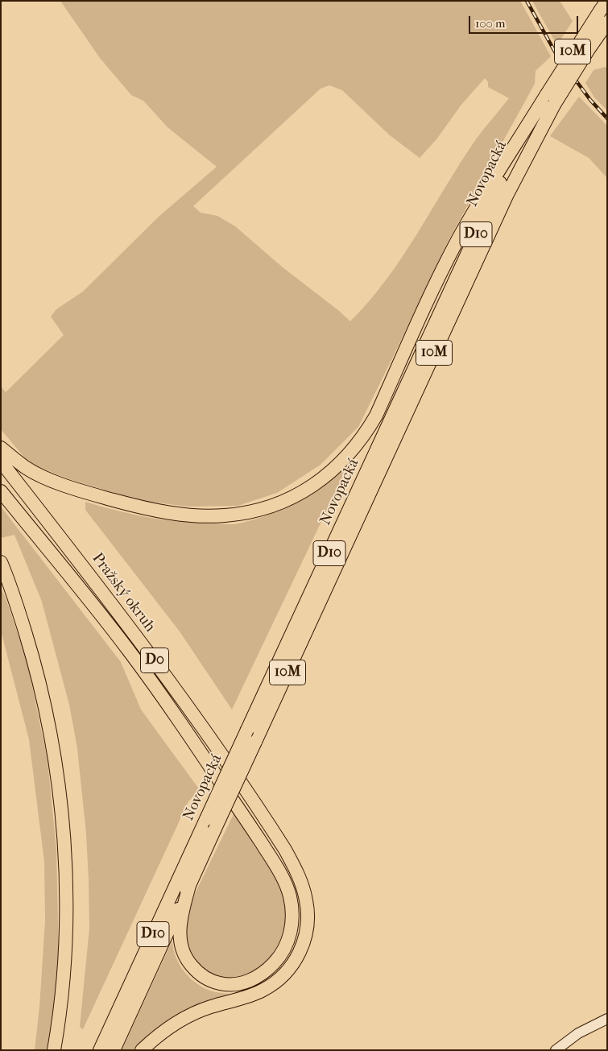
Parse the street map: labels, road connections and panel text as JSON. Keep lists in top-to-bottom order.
{
  "streets": {
    "highway": [
      "10M",
      "Novopacká",
      "D10",
      "Pražský okruh",
      "D0"
    ]
  },
  "crossings": [
    ["Novopacká", "Pražský okruh"]
  ],
  "scale_bar": "100 m"
}
